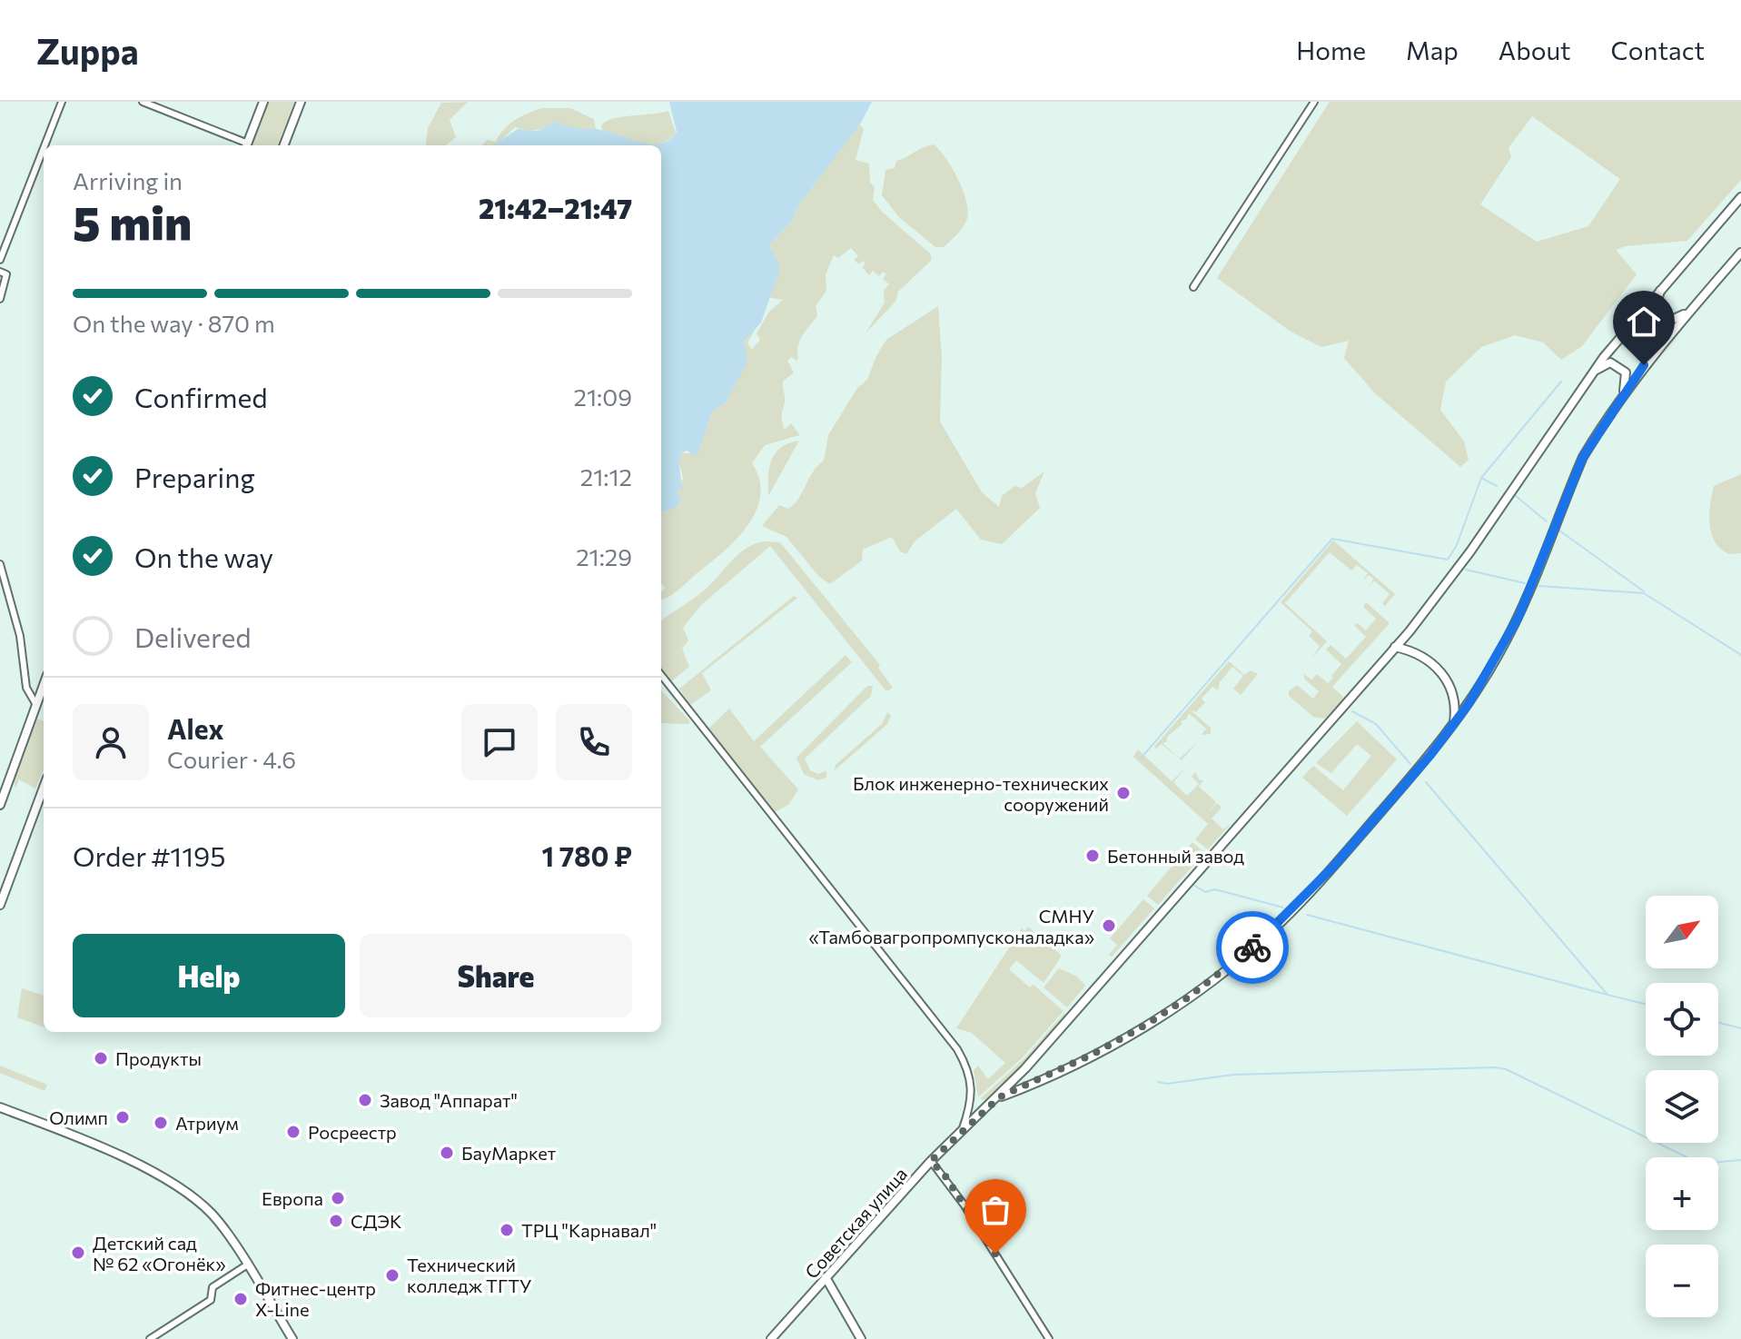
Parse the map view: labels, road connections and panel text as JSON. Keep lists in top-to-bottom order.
{
  "streets": {
    "main road": ["Советская улица"]
  },
  "places": [
    "Блок инженерно-технических сооружений",
    "Бетонный завод",
    "СМНУ «Тамбовагропромпусконаладка»",
    "Продукты",
    "Завод \"Аппарат\"",
    "Олимп",
    "Атриум",
    "Росреестр",
    "БауМаркет",
    "Европа",
    "СДЭК",
    "ТРЦ \"Карнавал\"",
    "Детский сад № 62 «Огонёк»",
    "Технический колледж ТГТУ",
    "Фитнес-центр X-Line"
  ],
  "north": "top right",
  "page": {
    "header": "Zuppa",
    "nav": [
      "Home",
      "Map",
      "About",
      "Contact"
    ],
    "heading": ["5 min", "Arriving in", "21:42–21:47"],
    "panel": [
      "Alex",
      "Courier · 4.6",
      "Order #1195",
      "1 780 ₽"
    ],
    "bar": "On the way · 870 m",
    "list": [
      ["Confirmed", "21:09"],
      ["Preparing", "21:12"],
      ["On the way", "21:29"],
      "Delivered"
    ],
    "map_buttons": ["+", "−"],
    "buttons": ["Help", "Share"]
  }
}
